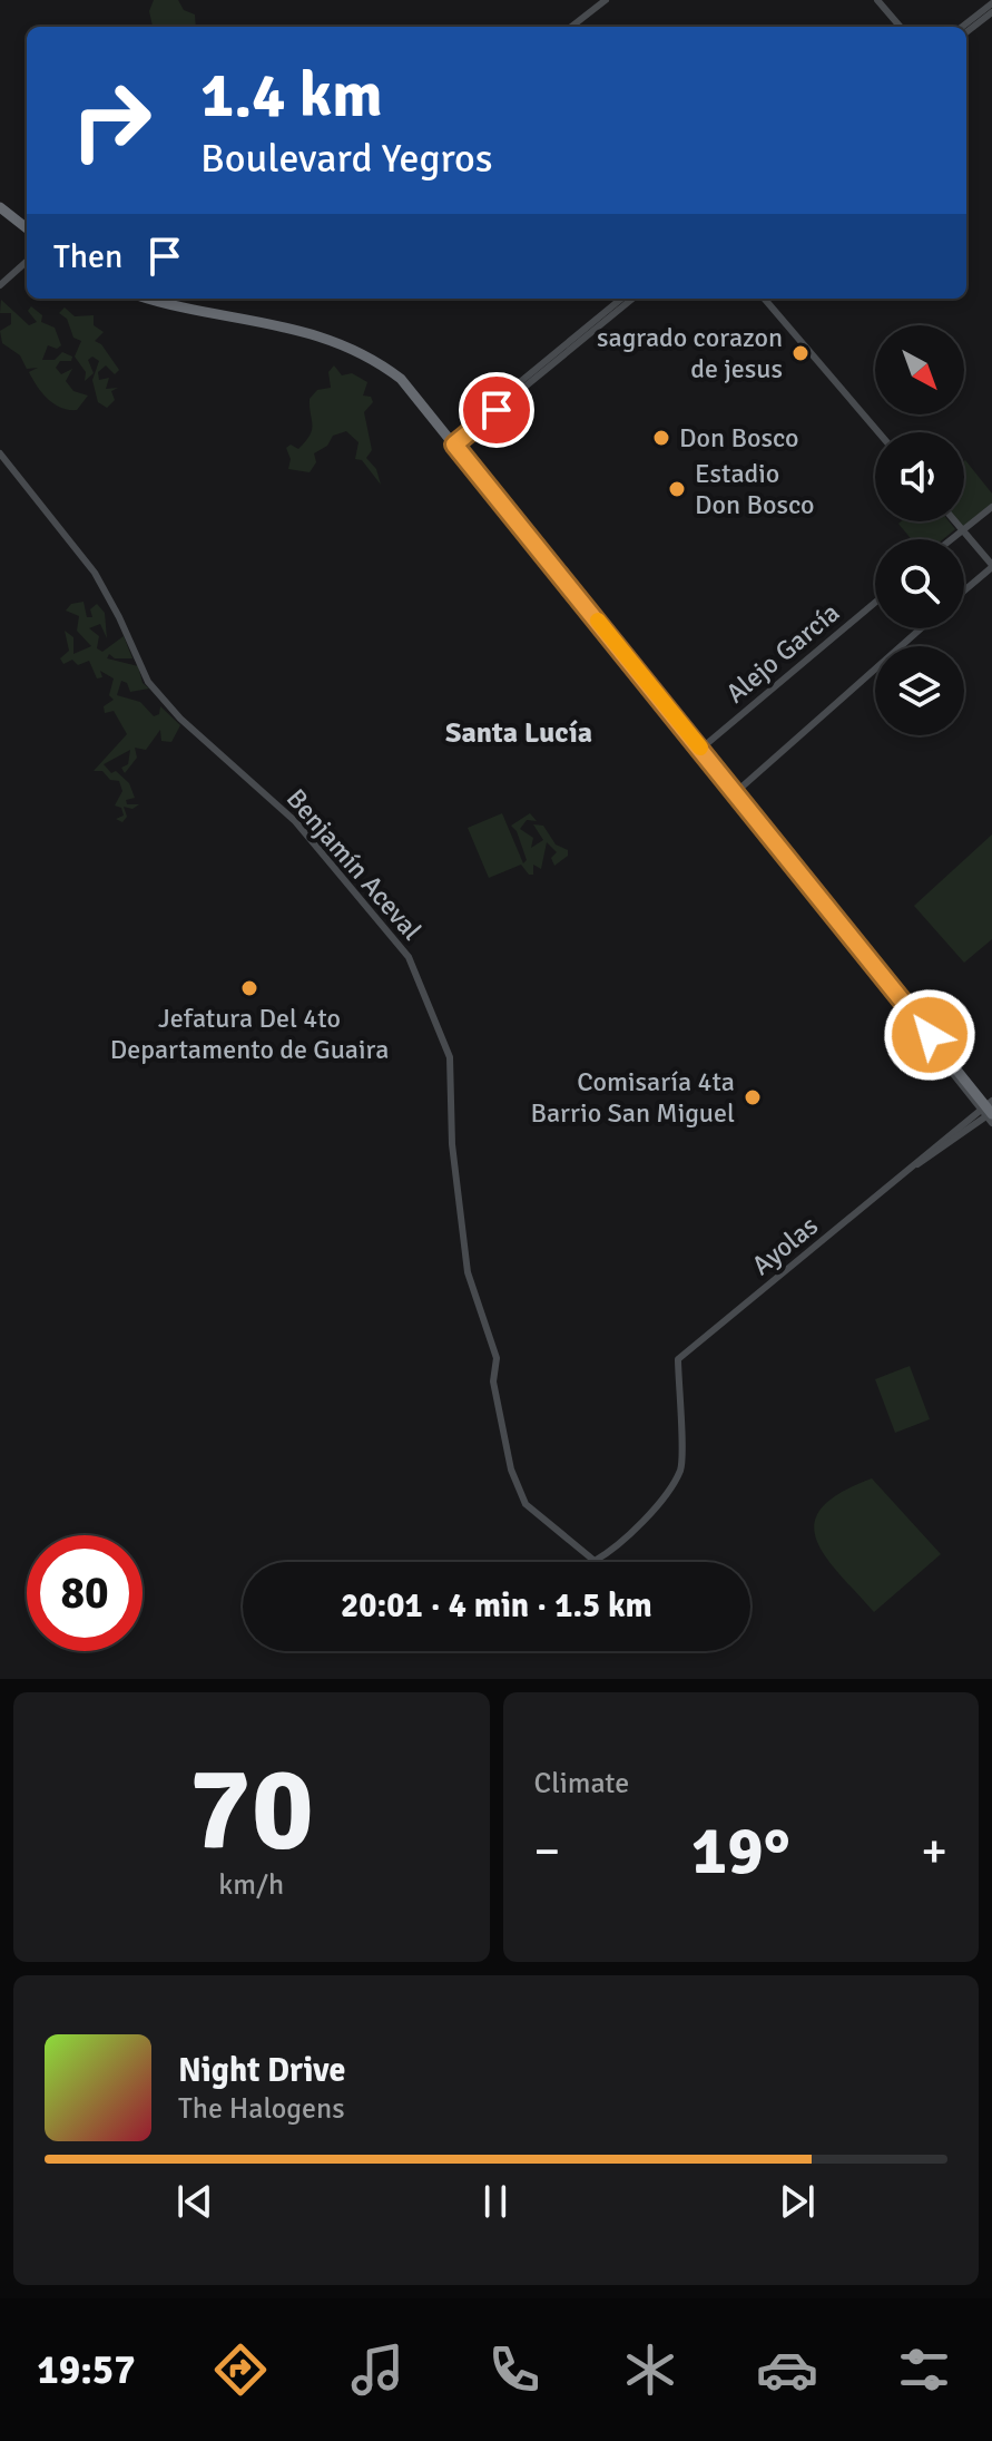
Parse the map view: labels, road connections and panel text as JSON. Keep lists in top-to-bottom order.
{
  "streets": {
    "main road": ["Alejo García", "Benjamín Aceval", "Ayolas"]
  },
  "crossings": [
    ["Benjamín Aceval", "Ayolas"]
  ],
  "districts": ["Santa Lucía"],
  "places": [
    "sagrado corazon de jesus",
    "Don Bosco",
    "Estadio Don Bosco",
    "Jefatura Del 4to Departamento de Guaira",
    "Comisaría 4ta Barrio San Miguel"
  ],
  "north": "bottom right",
  "page": {
    "turn": ["1.4 km", "Boulevard Yegros"],
    "then": "Then",
    "limit": "80",
    "trip": "20:01 · 4 min · 1.5 km",
    "tile": [
      ["70", "km/h"],
      "Climate"
    ],
    "heat": ["−", "19°", "+"],
    "song": ["Night Drive", "The Halogens"],
    "tabs": "19:57"
  }
}
